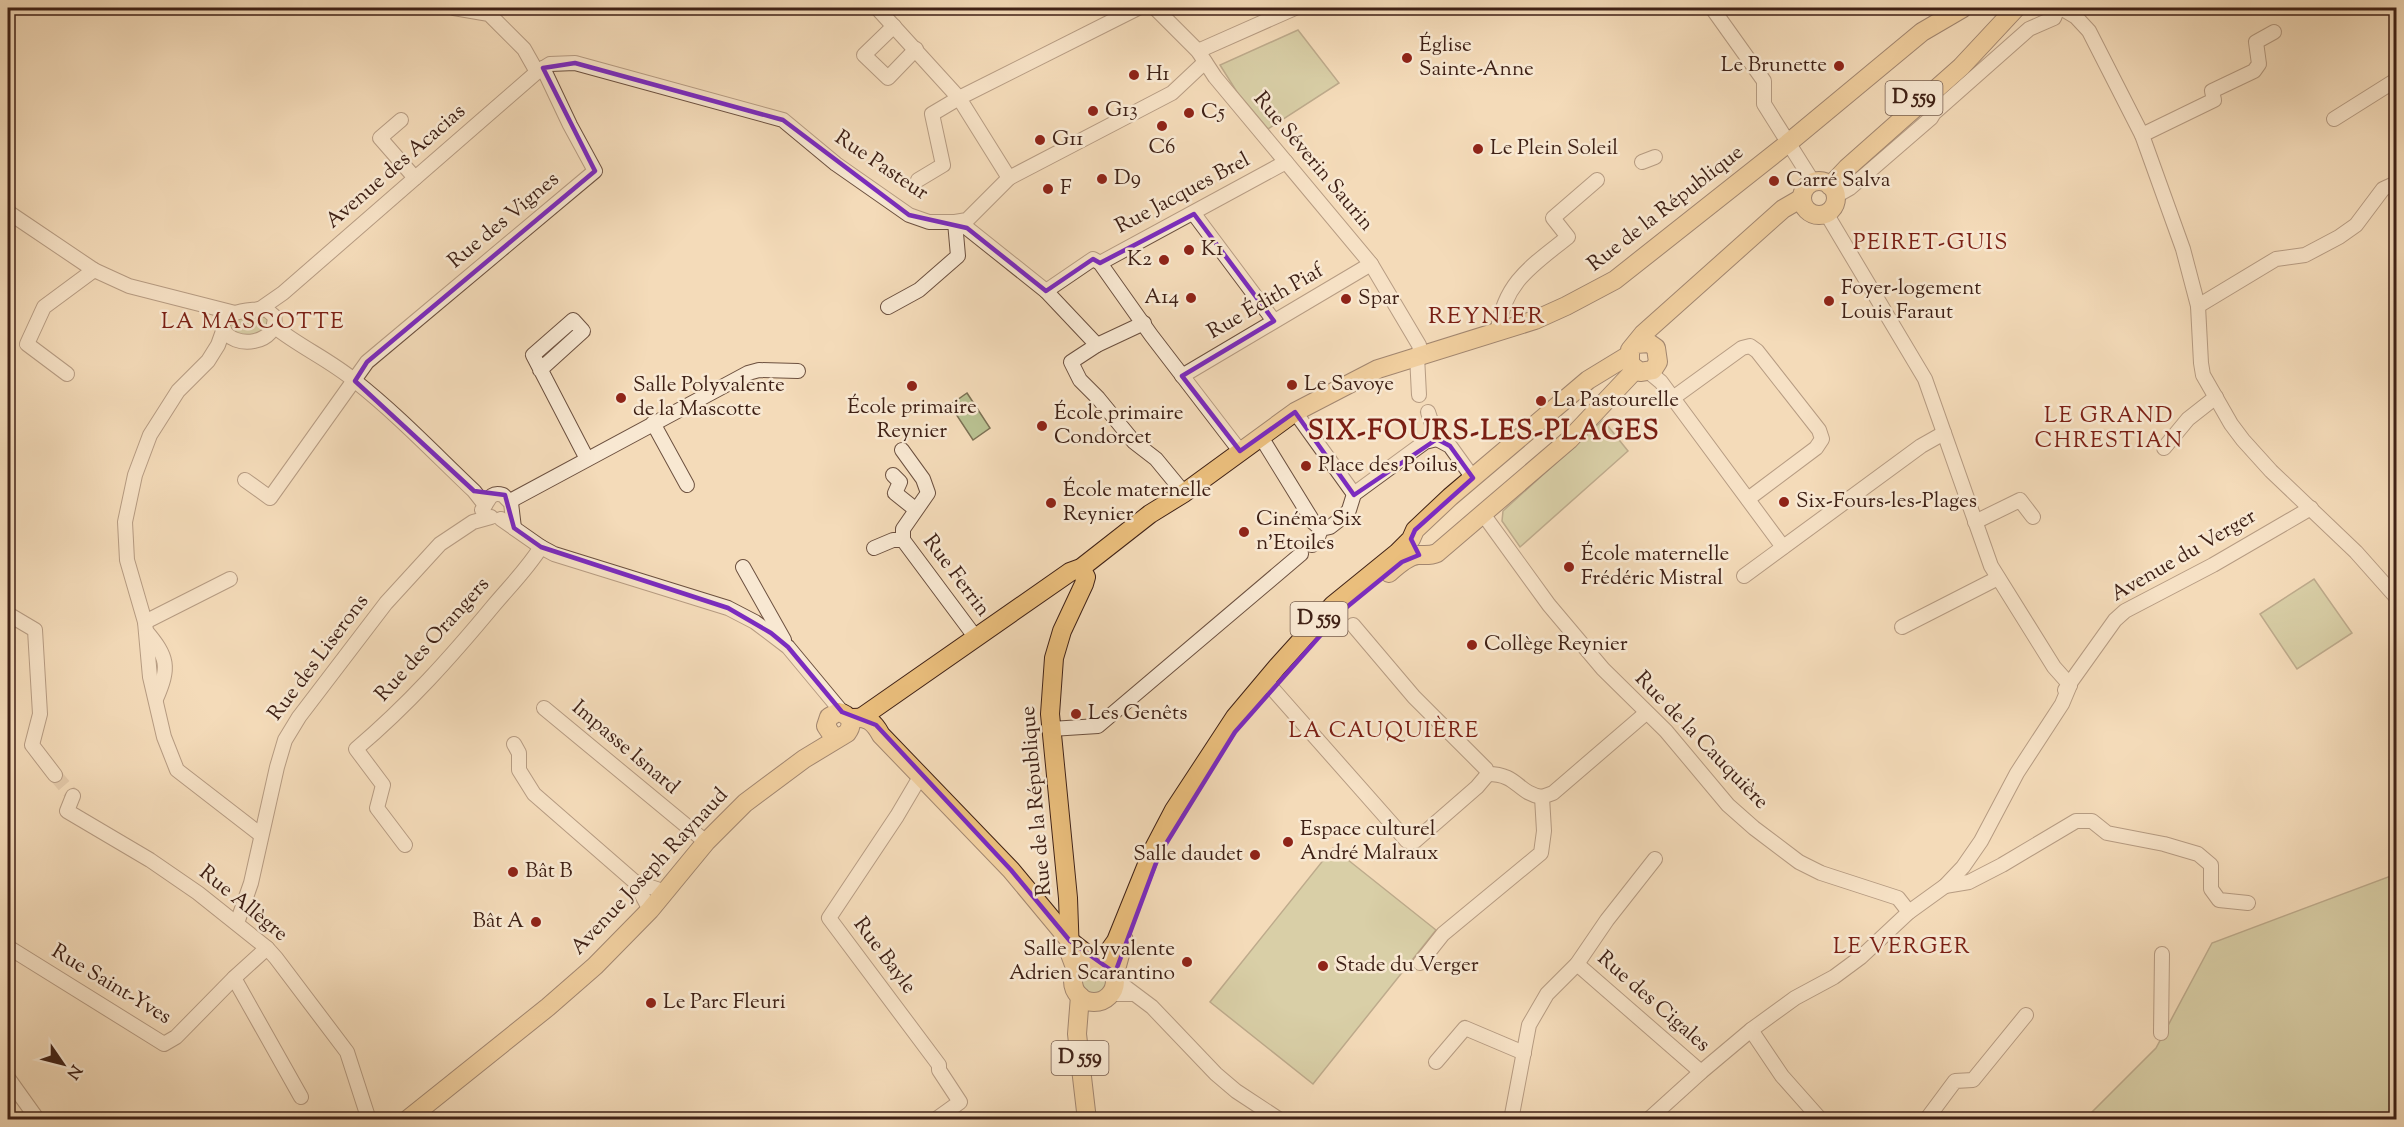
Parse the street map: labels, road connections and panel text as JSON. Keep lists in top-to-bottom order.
{
  "streets": {
    "main road": ["D 559", "Rue de la République", "Avenue Joseph Raynaud"],
    "street": [
      "Rue Séverin Saurin",
      "Rue Pasteur",
      "Avenue des Acacias",
      "Rue Jacques Brel",
      "Rue des Vignes",
      "Rue Édith Piaf",
      "Avenue du Verger",
      "Rue Ferrin",
      "Rue des Orangers",
      "Rue des Liserons",
      "Rue de la Cauquière",
      "Impasse Isnard",
      "Rue Allègre",
      "Rue Bayle",
      "Rue Saint-Yves",
      "Rue des Cigales"
    ]
  },
  "crossings": [
    ["D 559", "Rue de la République"],
    ["D 559", "Rue de la Cauquière"],
    ["Rue Séverin Saurin", "Rue Jacques Brel"],
    ["Rue Séverin Saurin", "Rue de la République"],
    ["Rue Séverin Saurin", "Rue Édith Piaf"],
    ["Rue Pasteur", "Avenue des Acacias"],
    ["Rue Pasteur", "Rue des Vignes"],
    ["Avenue des Acacias", "Rue des Vignes"],
    ["Rue de la République", "Avenue Joseph Raynaud"],
    ["Avenue du Verger", "Rue de la Cauquière"],
    ["Avenue du Verger", "Rue des Cigales"],
    ["Rue Ferrin", "Avenue Joseph Raynaud"],
    ["Rue des Liserons", "Rue Allègre"],
    ["Impasse Isnard", "Avenue Joseph Raynaud"],
    ["Rue Allègre", "Rue Saint-Yves"]
  ],
  "districts": [
    "PEIRET-GUIS",
    "REYNIER",
    "LA MASCOTTE",
    "LE GRAND CHRESTIAN",
    "SIX-FOURS-LES-PLAGES",
    "LA CAUQUIÈRE",
    "LE VERGER"
  ],
  "places": [
    "Église Sainte-Anne",
    "Le Brunette",
    "H1",
    "G13",
    "C5",
    "C6",
    "G11",
    "Le Plein Soleil",
    "D9",
    "Carré Salva",
    "F",
    "K1",
    "K2",
    "A14",
    "Spar",
    "Foyer-logement Louis Faraut",
    "Le Savoye",
    "École primaire Reynier",
    "Salle Polyvalente de la Mascotte",
    "La Pastourelle",
    "École primaire Condorcet",
    "Place des Poilus",
    "Six-Fours-les-Plages",
    "École maternelle Reynier",
    "Cinéma Six n'Etoiles",
    "École maternelle Frédéric Mistral",
    "Collège Reynier",
    "Les Genêts",
    "Espace culturel André Malraux",
    "Salle daudet",
    "Bât B",
    "Bât A",
    "Salle Polyvalente Adrien Scarantino",
    "Stade du Verger",
    "Le Parc Fleuri"
  ],
  "north": "bottom right"
}
